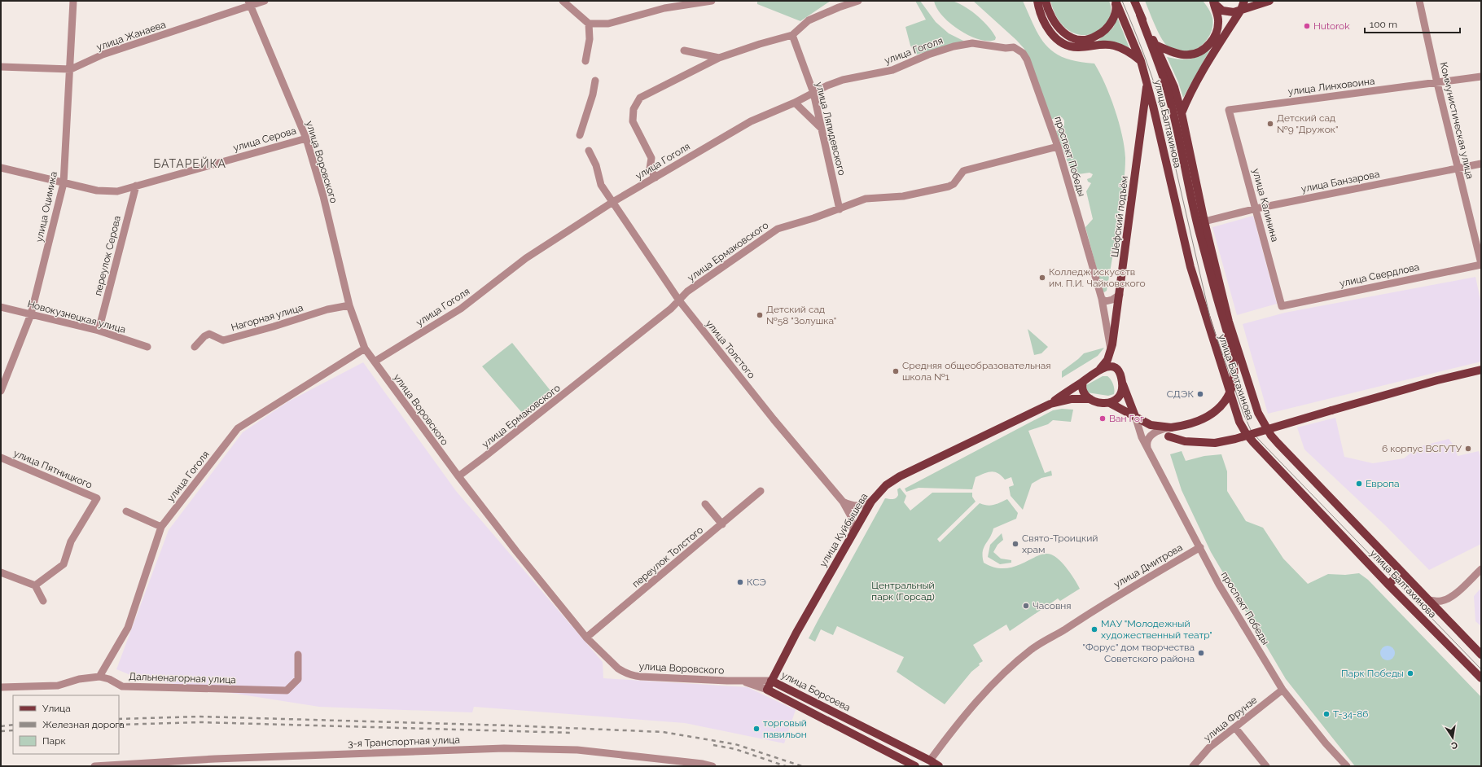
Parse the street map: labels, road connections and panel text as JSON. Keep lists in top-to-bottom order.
{
  "streets": {
    "main road": [
      "улица Балтахинова",
      "Шефский подъём",
      "улица Куйбышева",
      "улица Борсоева"
    ],
    "street": [
      "улица Жанаева",
      "улица Гоголя",
      "улица Линховоина",
      "Коммунистическая улица",
      "улица Ляпидевского",
      "улица Серова",
      "проспект Победы",
      "улица Воровского",
      "улица Банзарова",
      "улица Калинина",
      "улица Оцимика",
      "улица Ермаковского",
      "переулок Серова",
      "улица Свердлова",
      "Новокузнецкая улица",
      "Нагорная улица",
      "улица Толстого",
      "улица Пятницкого",
      "переулок Толстого",
      "улица Дмитрова",
      "Дальненагорная улица",
      "улица Фрунзе",
      "3-я Транспортная улица"
    ]
  },
  "crossings": [
    ["улица Жанаева", "улица Воровского"],
    ["улица Жанаева", "улица Оцимика"],
    ["улица Гоголя", "улица Ляпидевского"],
    ["улица Гоголя", "проспект Победы"],
    ["улица Гоголя", "улица Воровского"],
    ["улица Гоголя", "улица Толстого"],
    ["улица Гоголя", "Дальненагорная улица"],
    ["улица Линховоина", "Коммунистическая улица"],
    ["улица Линховоина", "улица Калинина"],
    ["Коммунистическая улица", "улица Банзарова"],
    ["Коммунистическая улица", "улица Свердлова"],
    ["улица Балтахинова", "улица Банзарова"],
    ["улица Балтахинова", "Шефский подъём"],
    ["улица Балтахинова", "улица Куйбышева"],
    ["улица Ляпидевского", "улица Ермаковского"],
    ["улица Серова", "улица Воровского"],
    ["улица Серова", "улица Оцимика"],
    ["улица Серова", "переулок Серова"],
    ["проспект Победы", "Шефский подъём"],
    ["проспект Победы", "улица Ермаковского"],
    ["проспект Победы", "улица Куйбышева"],
    ["проспект Победы", "улица Дмитрова"],
    ["проспект Победы", "улица Фрунзе"],
    ["улица Воровского", "улица Ермаковского"],
    ["улица Воровского", "Нагорная улица"],
    ["улица Воровского", "переулок Толстого"],
    ["улица Банзарова", "улица Калинина"],
    ["улица Калинина", "улица Свердлова"],
    ["улица Оцимика", "Новокузнецкая улица"],
    ["Шефский подъём", "улица Куйбышева"],
    ["улица Ермаковского", "улица Толстого"],
    ["переулок Серова", "Новокузнецкая улица"],
    ["улица Толстого", "улица Куйбышева"],
    ["улица Куйбышева", "улица Борсоева"],
    ["улица Дмитрова", "улица Борсоева"]
  ],
  "districts": ["БАТАРЕЙКА"],
  "parks": ["Центральный парк (Горсад)"],
  "places": [
    "Hutorok",
    "Детский сад №9 \"Дружок\"",
    "Колледж искусств им. П.И. Чайковского",
    "Детский сад №58 \"Золушка\"",
    "Средняя общеобразовательная школа №1",
    "СДЭК",
    "Ван Гог",
    "6 корпус ВСГУТУ",
    "Европа",
    "Свято-Троицкий храм",
    "КСЭ",
    "Часовня",
    "МАУ \"Молодежный художественный театр\"",
    "\"Форус\" дом творчества Советского района",
    "Парк Победы",
    "T-34-86",
    "торговый павильон"
  ],
  "legend": ["Улица", "Железная дорога", "Парк"],
  "scale_bar": "100 m",
  "north": "bottom"
}
